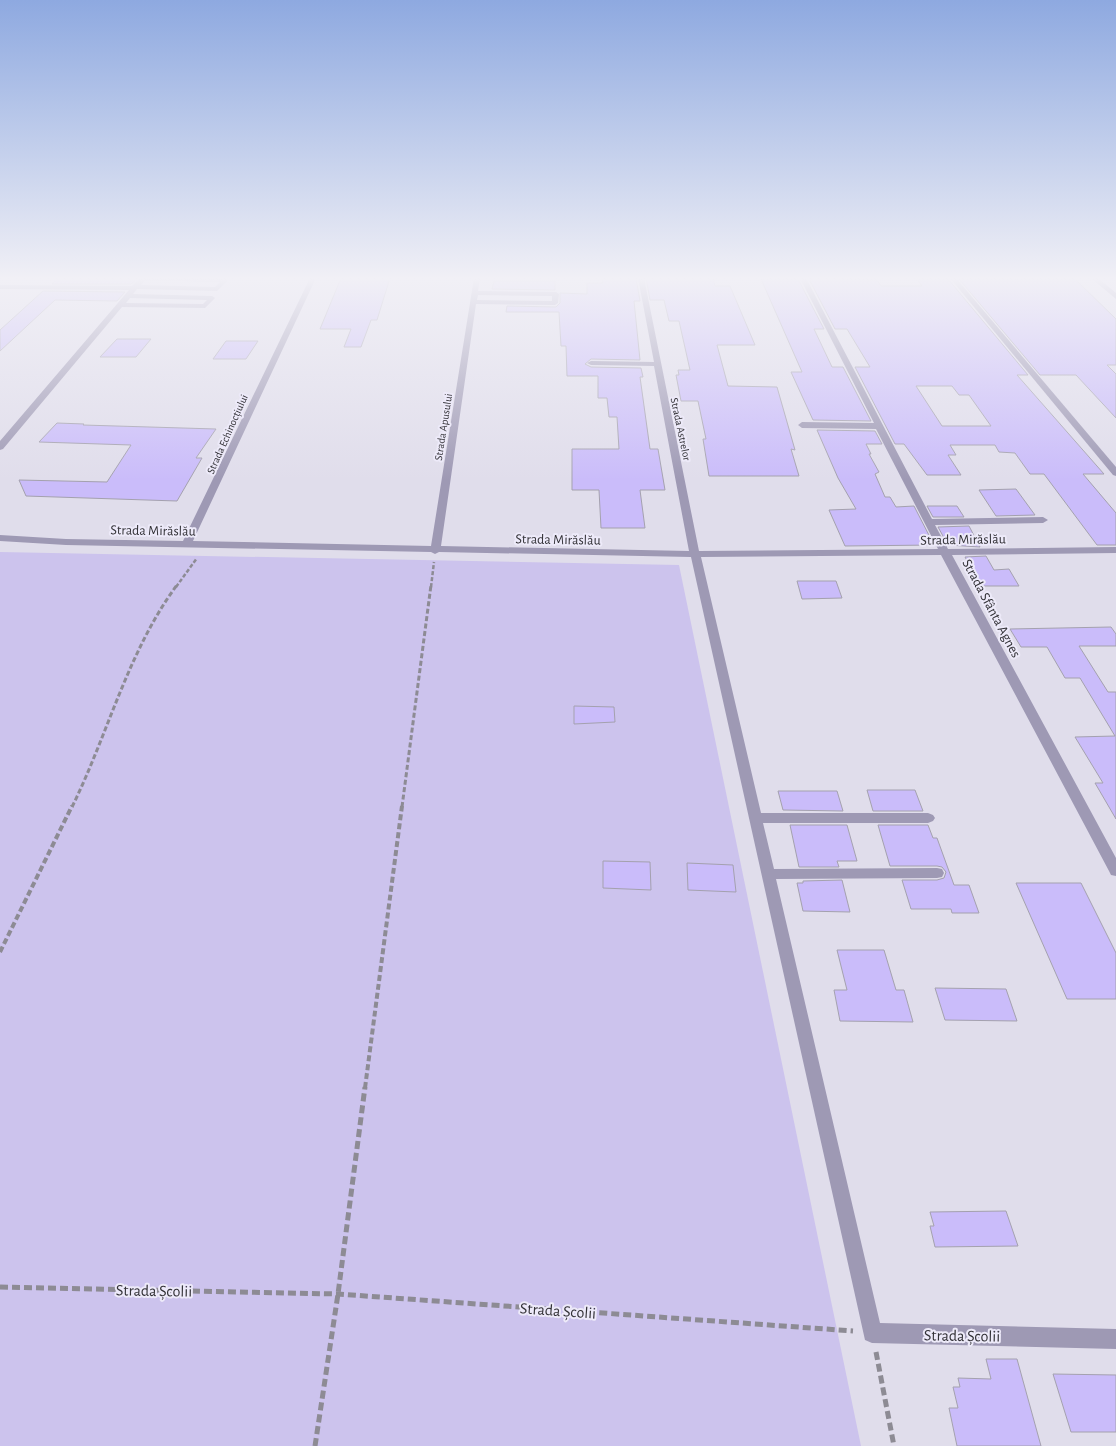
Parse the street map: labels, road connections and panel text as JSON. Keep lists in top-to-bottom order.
{
  "streets": {
    "street": [
      "Strada Apusului",
      "Strada Astrelor",
      "Strada Echinocțiului",
      "Strada Mirăslău",
      "Strada Sfânta Agnes",
      "Strada Școlii"
    ]
  },
  "crossings": [
    ["Strada Apusului", "Strada Mirăslău"],
    ["Strada Astrelor", "Strada Mirăslău"],
    ["Strada Astrelor", "Strada Școlii"],
    ["Strada Echinocțiului", "Strada Mirăslău"],
    ["Strada Mirăslău", "Strada Sfânta Agnes"]
  ]
}
